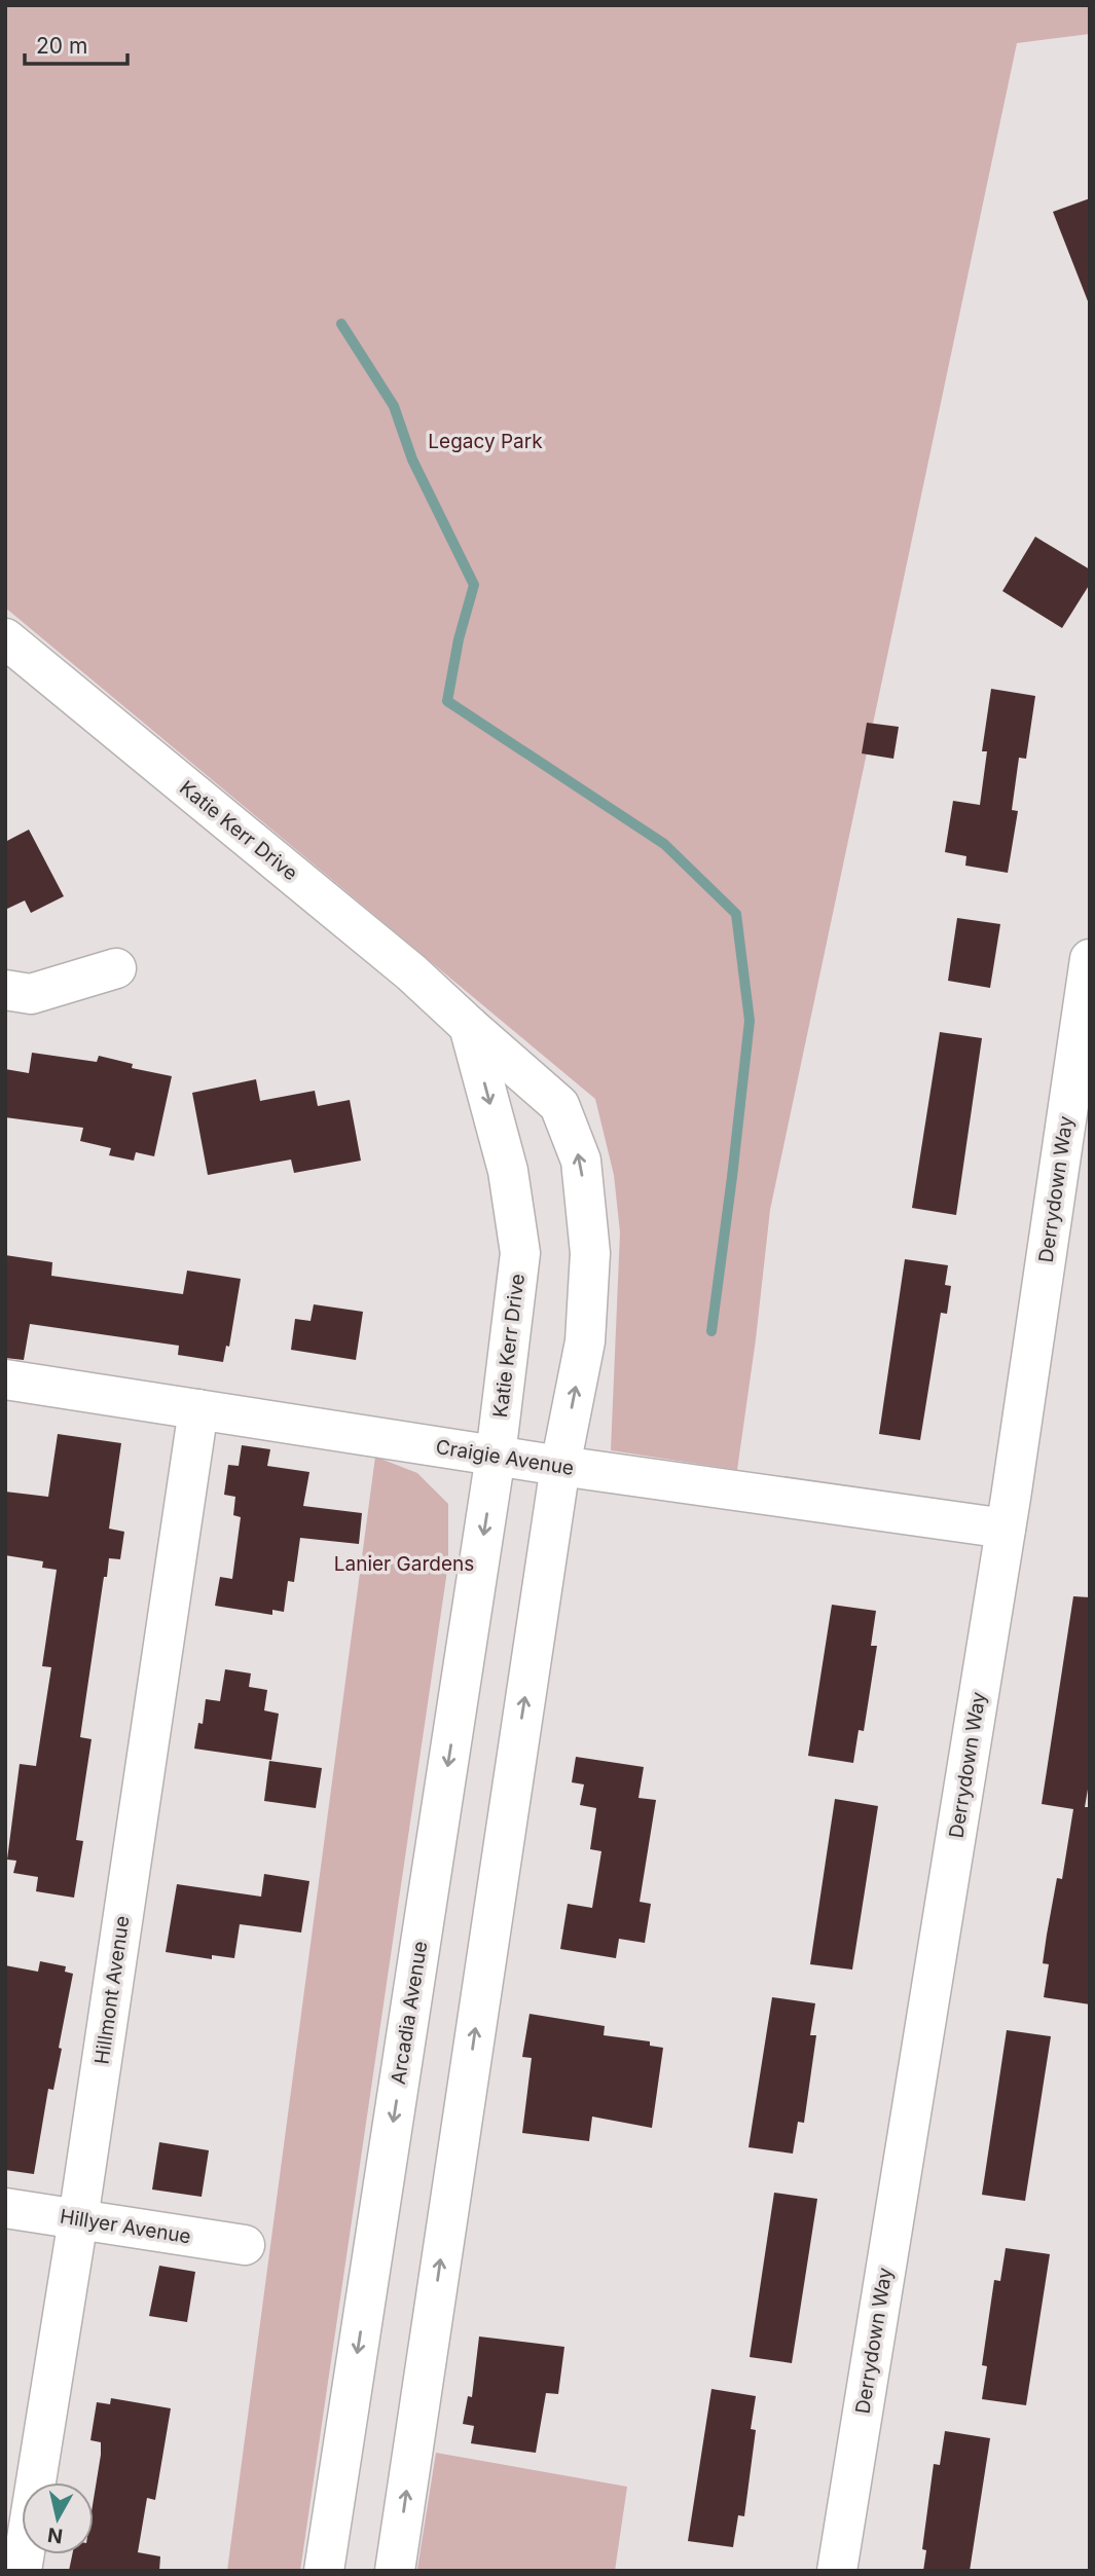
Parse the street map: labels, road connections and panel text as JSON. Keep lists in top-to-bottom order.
{
  "streets": {
    "street": [
      "Katie Kerr Drive",
      "Derrydown Way",
      "Craigie Avenue",
      "Hillmont Avenue",
      "Arcadia Avenue",
      "Hillyer Avenue"
    ]
  },
  "crossings": [
    ["Katie Kerr Drive", "Craigie Avenue"],
    ["Katie Kerr Drive", "Arcadia Avenue"],
    ["Derrydown Way", "Craigie Avenue"],
    ["Craigie Avenue", "Hillmont Avenue"],
    ["Craigie Avenue", "Arcadia Avenue"],
    ["Hillmont Avenue", "Hillyer Avenue"]
  ],
  "parks": ["Legacy Park", "Lanier Gardens"],
  "scale_bar": "20 m",
  "north": "bottom"
}
